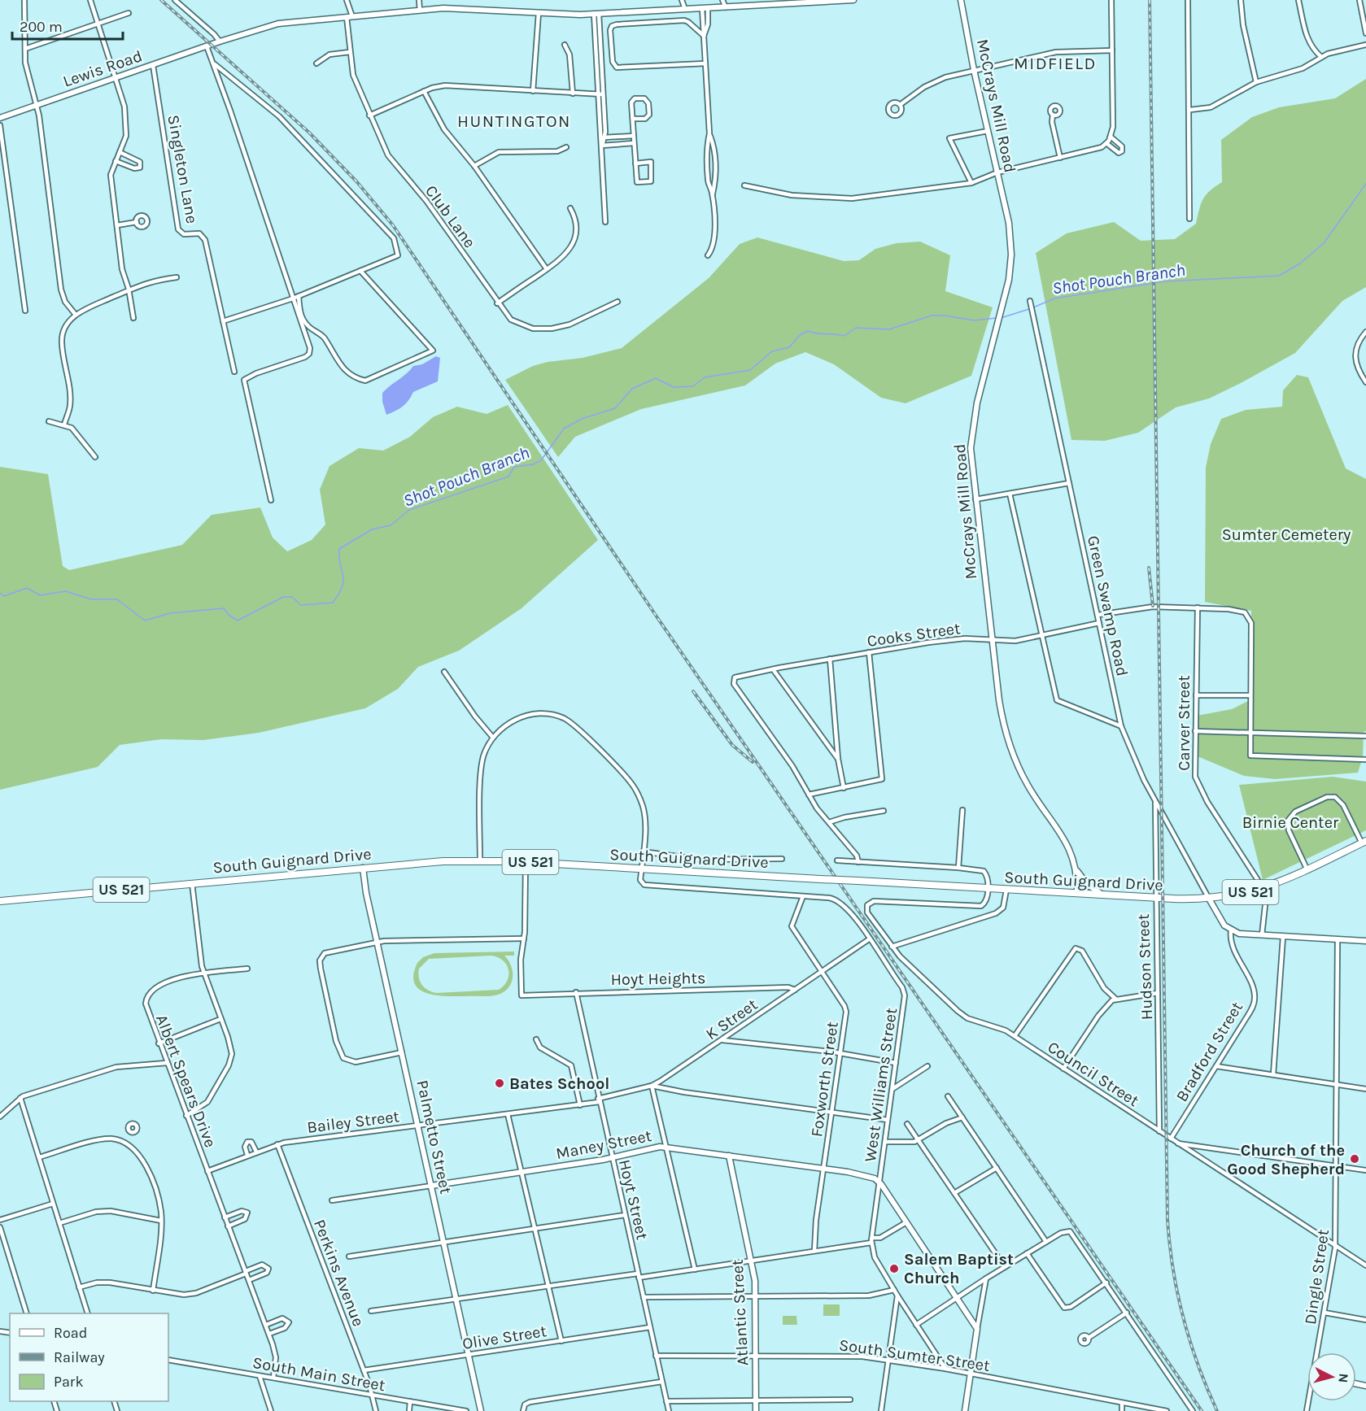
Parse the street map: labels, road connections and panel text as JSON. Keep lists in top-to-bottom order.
{
  "streets": {
    "highway": ["South Guignard Drive", "US 521"],
    "street": [
      "Lewis Road",
      "McCrays Mill Road",
      "Singleton Lane",
      "Club Lane",
      "Green Swamp Road",
      "Cooks Street",
      "Carver Street",
      "Hudson Street",
      "Hoyt Heights",
      "K Street",
      "Bradford Street",
      "Council Street",
      "Foxworth Street",
      "Albert Spears Drive",
      "West Williams Street",
      "Bailey Street",
      "Palmetto Street",
      "Maney Street",
      "Hoyt Street",
      "Perkins Avenue",
      "Dingle Street",
      "Atlantic Street",
      "Olive Street",
      "South Sumter Street",
      "South Main Street"
    ]
  },
  "crossings": [
    ["Lewis Road", "Singleton Lane"],
    ["Lewis Road", "Club Lane"],
    ["McCrays Mill Road", "Cooks Street"],
    ["McCrays Mill Road", "South Guignard Drive"],
    ["Green Swamp Road", "Cooks Street"],
    ["Green Swamp Road", "South Guignard Drive"],
    ["Green Swamp Road", "Hudson Street"],
    ["Green Swamp Road", "Bradford Street"],
    ["Carver Street", "South Guignard Drive"],
    ["South Guignard Drive", "Hudson Street"],
    ["South Guignard Drive", "Bradford Street"],
    ["South Guignard Drive", "Council Street"],
    ["South Guignard Drive", "West Williams Street"],
    ["South Guignard Drive", "Palmetto Street"],
    ["Hudson Street", "Council Street"],
    ["Hoyt Heights", "K Street"],
    ["Hoyt Heights", "Hoyt Street"],
    ["K Street", "Foxworth Street"],
    ["K Street", "West Williams Street"],
    ["K Street", "Bailey Street"],
    ["K Street", "Hoyt Street"],
    ["Bradford Street", "Council Street"],
    ["Council Street", "Dingle Street"],
    ["Foxworth Street", "West Williams Street"],
    ["Foxworth Street", "Maney Street"],
    ["Albert Spears Drive", "Bailey Street"],
    ["Albert Spears Drive", "South Main Street"],
    ["West Williams Street", "Maney Street"],
    ["West Williams Street", "South Sumter Street"],
    ["Bailey Street", "Palmetto Street"],
    ["Bailey Street", "Hoyt Street"],
    ["Bailey Street", "Perkins Avenue"],
    ["Palmetto Street", "Maney Street"],
    ["Palmetto Street", "Olive Street"],
    ["Maney Street", "Hoyt Street"],
    ["Maney Street", "Atlantic Street"],
    ["Hoyt Street", "Olive Street"],
    ["Hoyt Street", "South Sumter Street"],
    ["Perkins Avenue", "Olive Street"],
    ["Perkins Avenue", "South Main Street"],
    ["Atlantic Street", "South Sumter Street"]
  ],
  "districts": ["MIDFIELD", "HUNTINGTON"],
  "water": ["Shot Pouch Branch"],
  "parks": ["Sumter Cemetery", "Birnie Center"],
  "places": ["Bates School", "Church of the Good Shepherd", "Salem Baptist Church"],
  "legend": ["Road", "Railway", "Park"],
  "scale_bar": "200 m",
  "north": "right"
}
